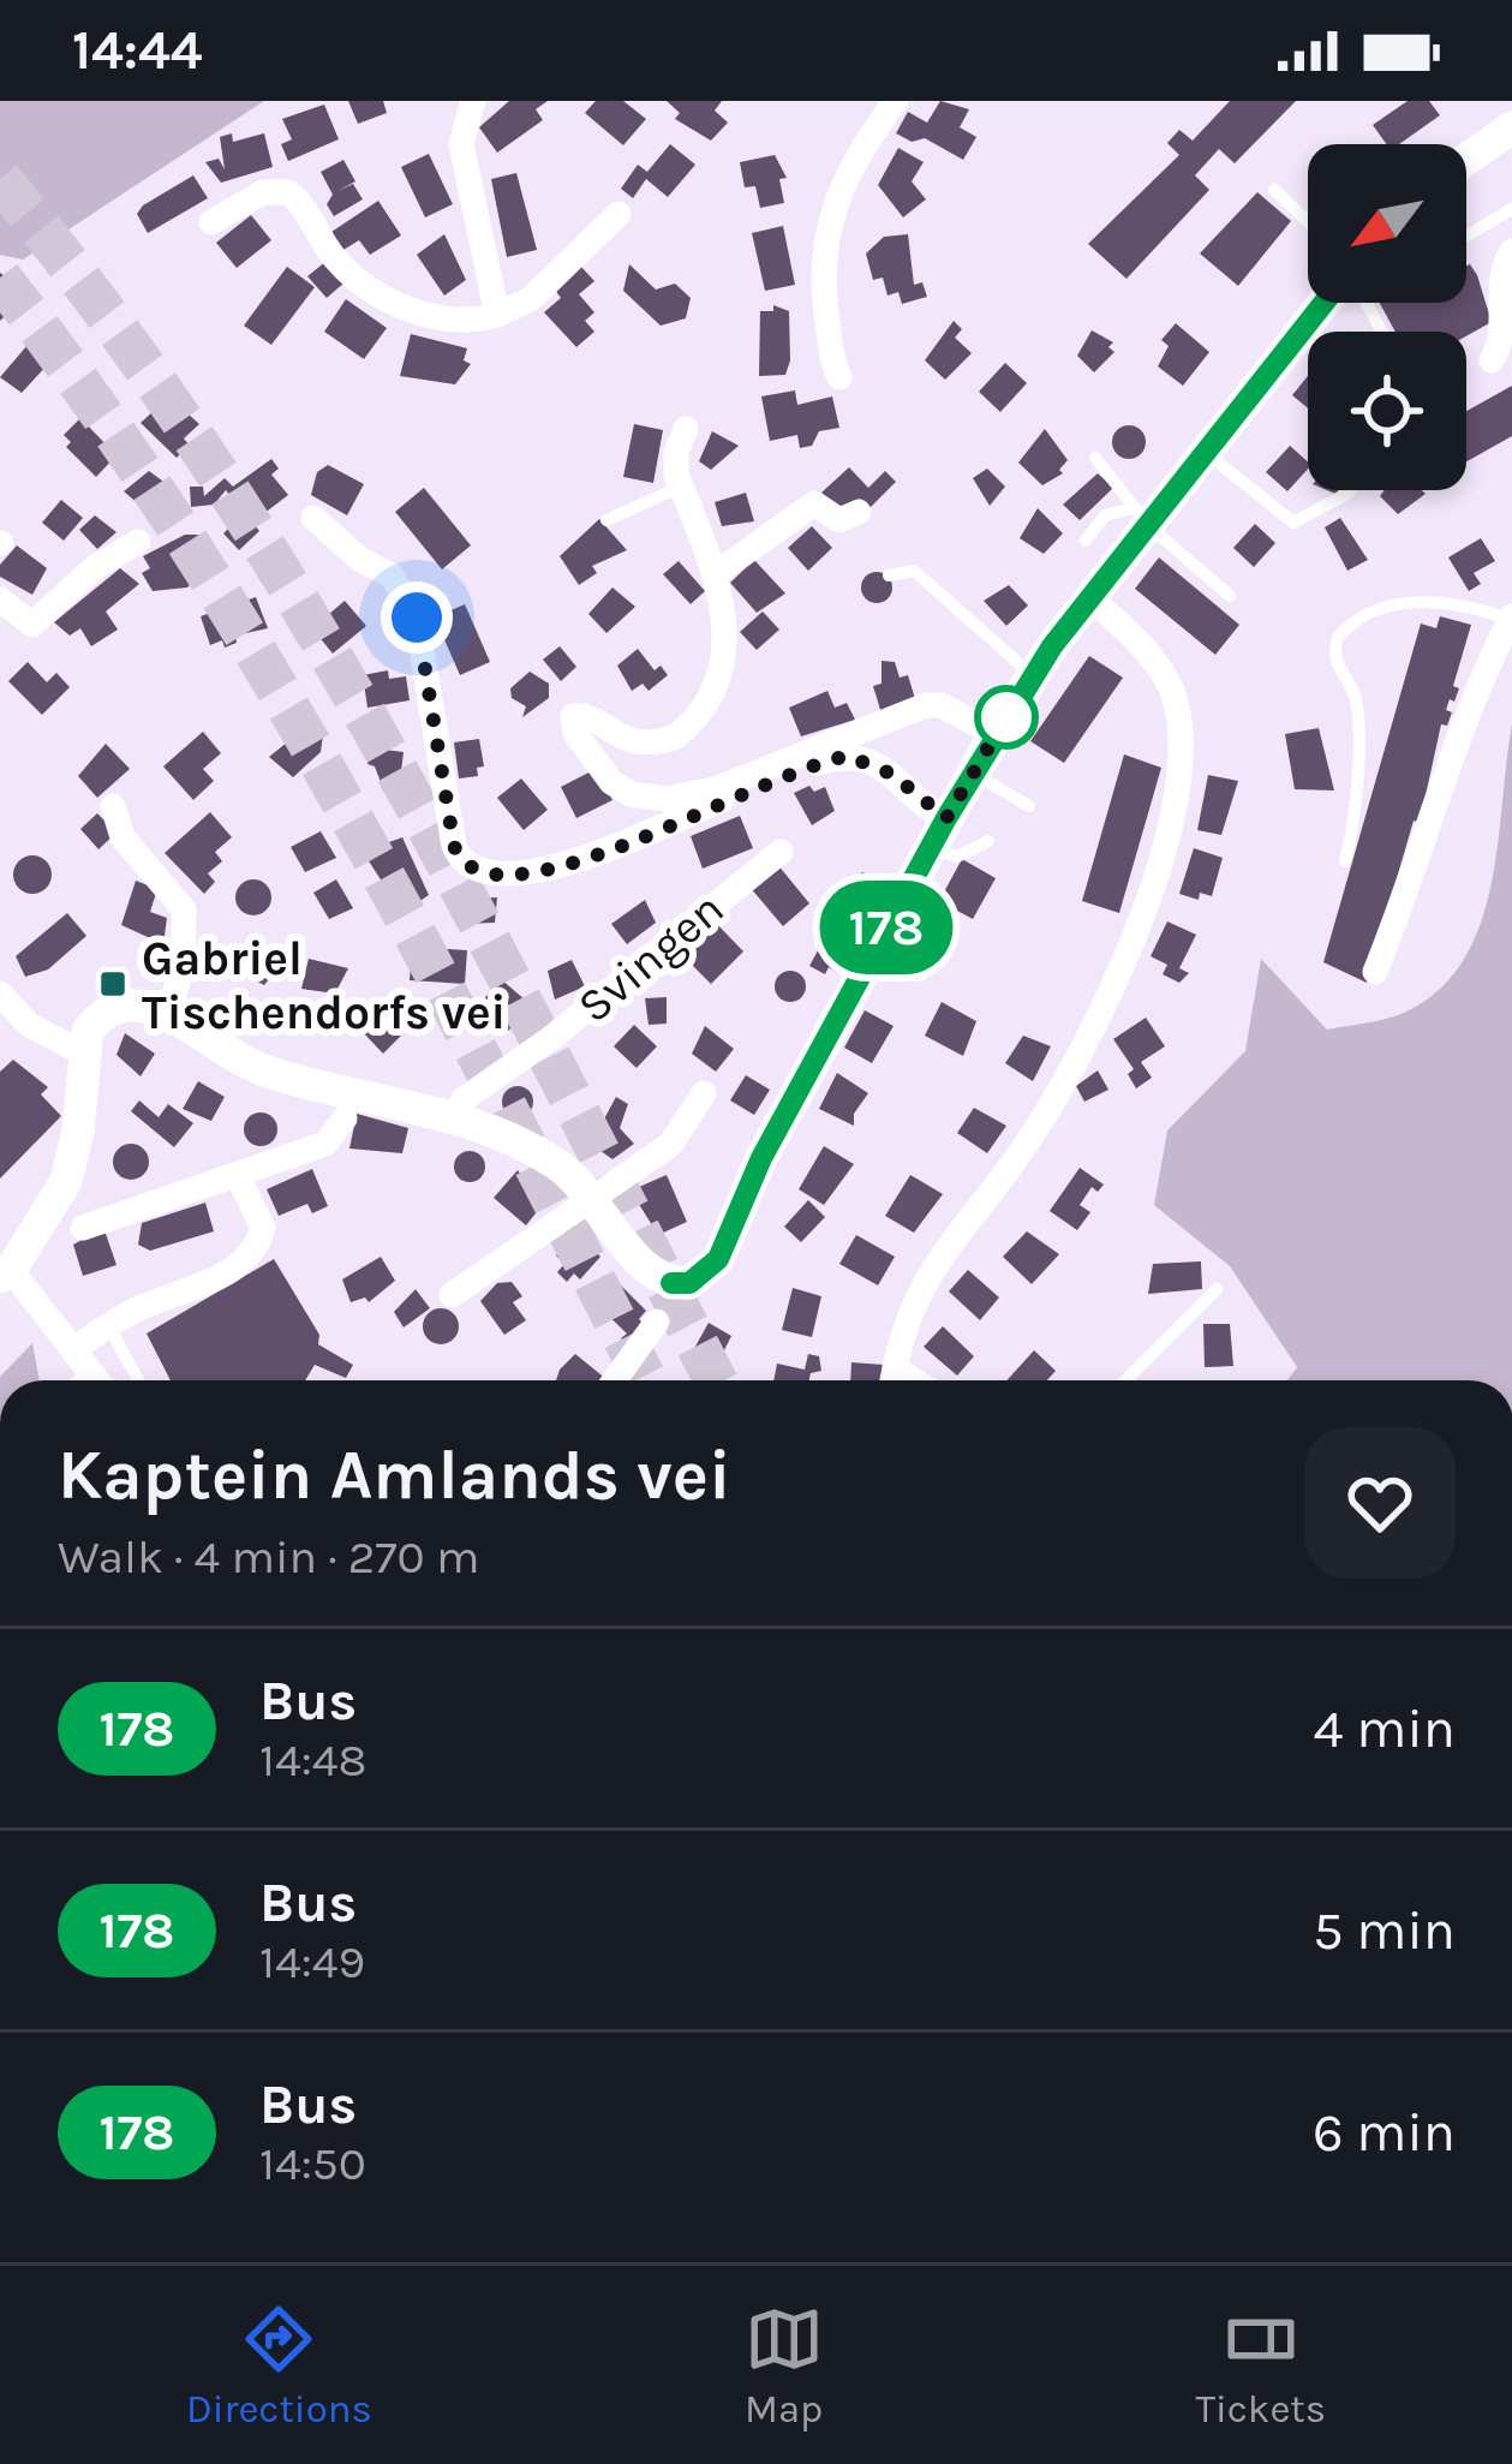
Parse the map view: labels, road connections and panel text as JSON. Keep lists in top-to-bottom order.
{
  "streets": {
    "street": ["Svingen"]
  },
  "places": {
    "transit": ["Gabriel Tischendorfs vei"]
  },
  "lines": ["bus line 178"],
  "north": "bottom left",
  "page": {
    "status": "14:44",
    "on_map": "178",
    "heading": ["Kaptein Amlands vei", "Walk · 4 min · 270 m"],
    "list": [
      {
        "mark": "178",
        "name": "Bus",
        "note": "14:48",
        "value": "4 min"
      },
      {
        "mark": "178",
        "name": "Bus",
        "note": "14:49",
        "value": "5 min"
      },
      {
        "mark": "178",
        "name": "Bus",
        "note": "14:50",
        "value": "6 min"
      }
    ],
    "tabs": ["Directions", "Map", "Tickets"]
  }
}
